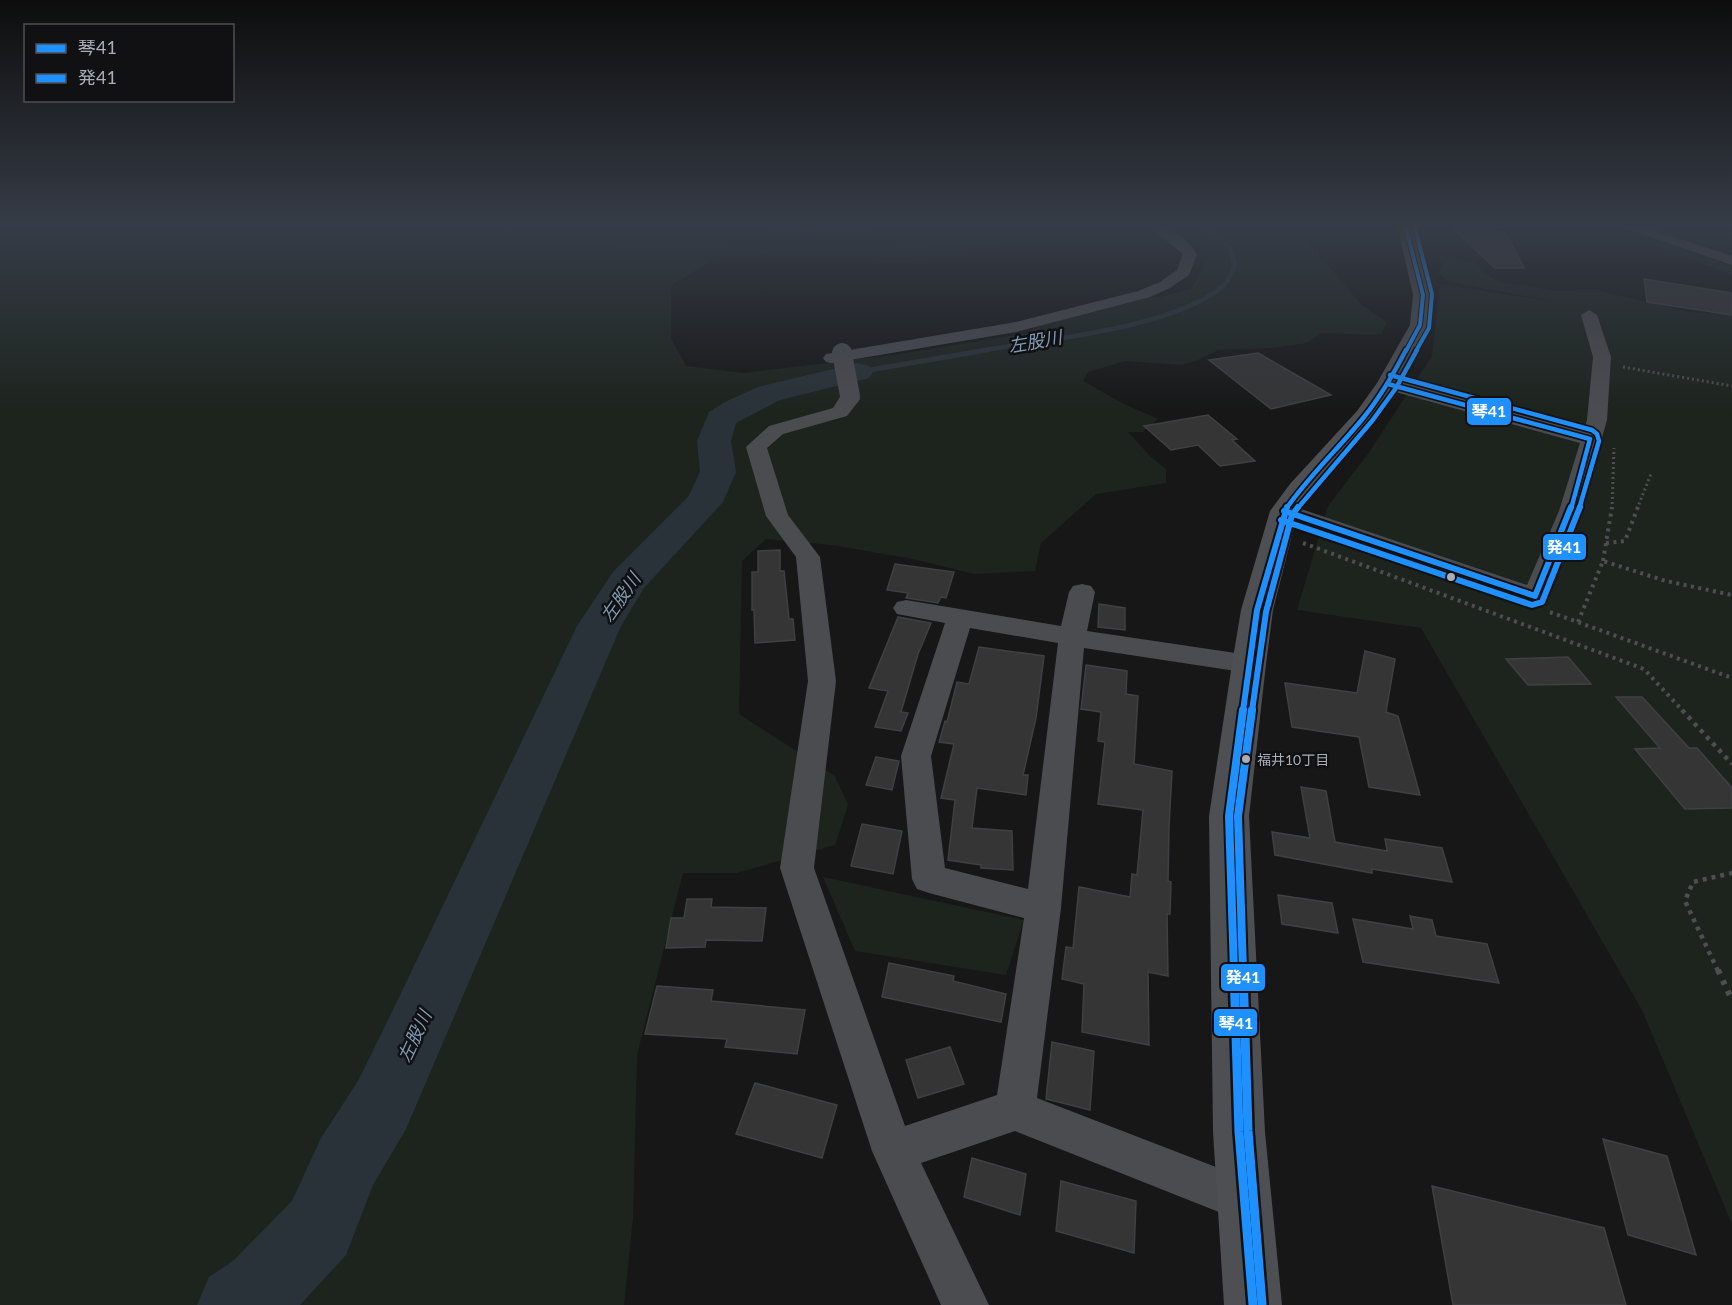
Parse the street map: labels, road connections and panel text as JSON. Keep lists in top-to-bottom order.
{
  "water": ["左股川"],
  "places": ["福井10丁目"],
  "lines": ["transit line 琴41", "transit line 発41"],
  "legend": ["琴41", "発41"]
}
